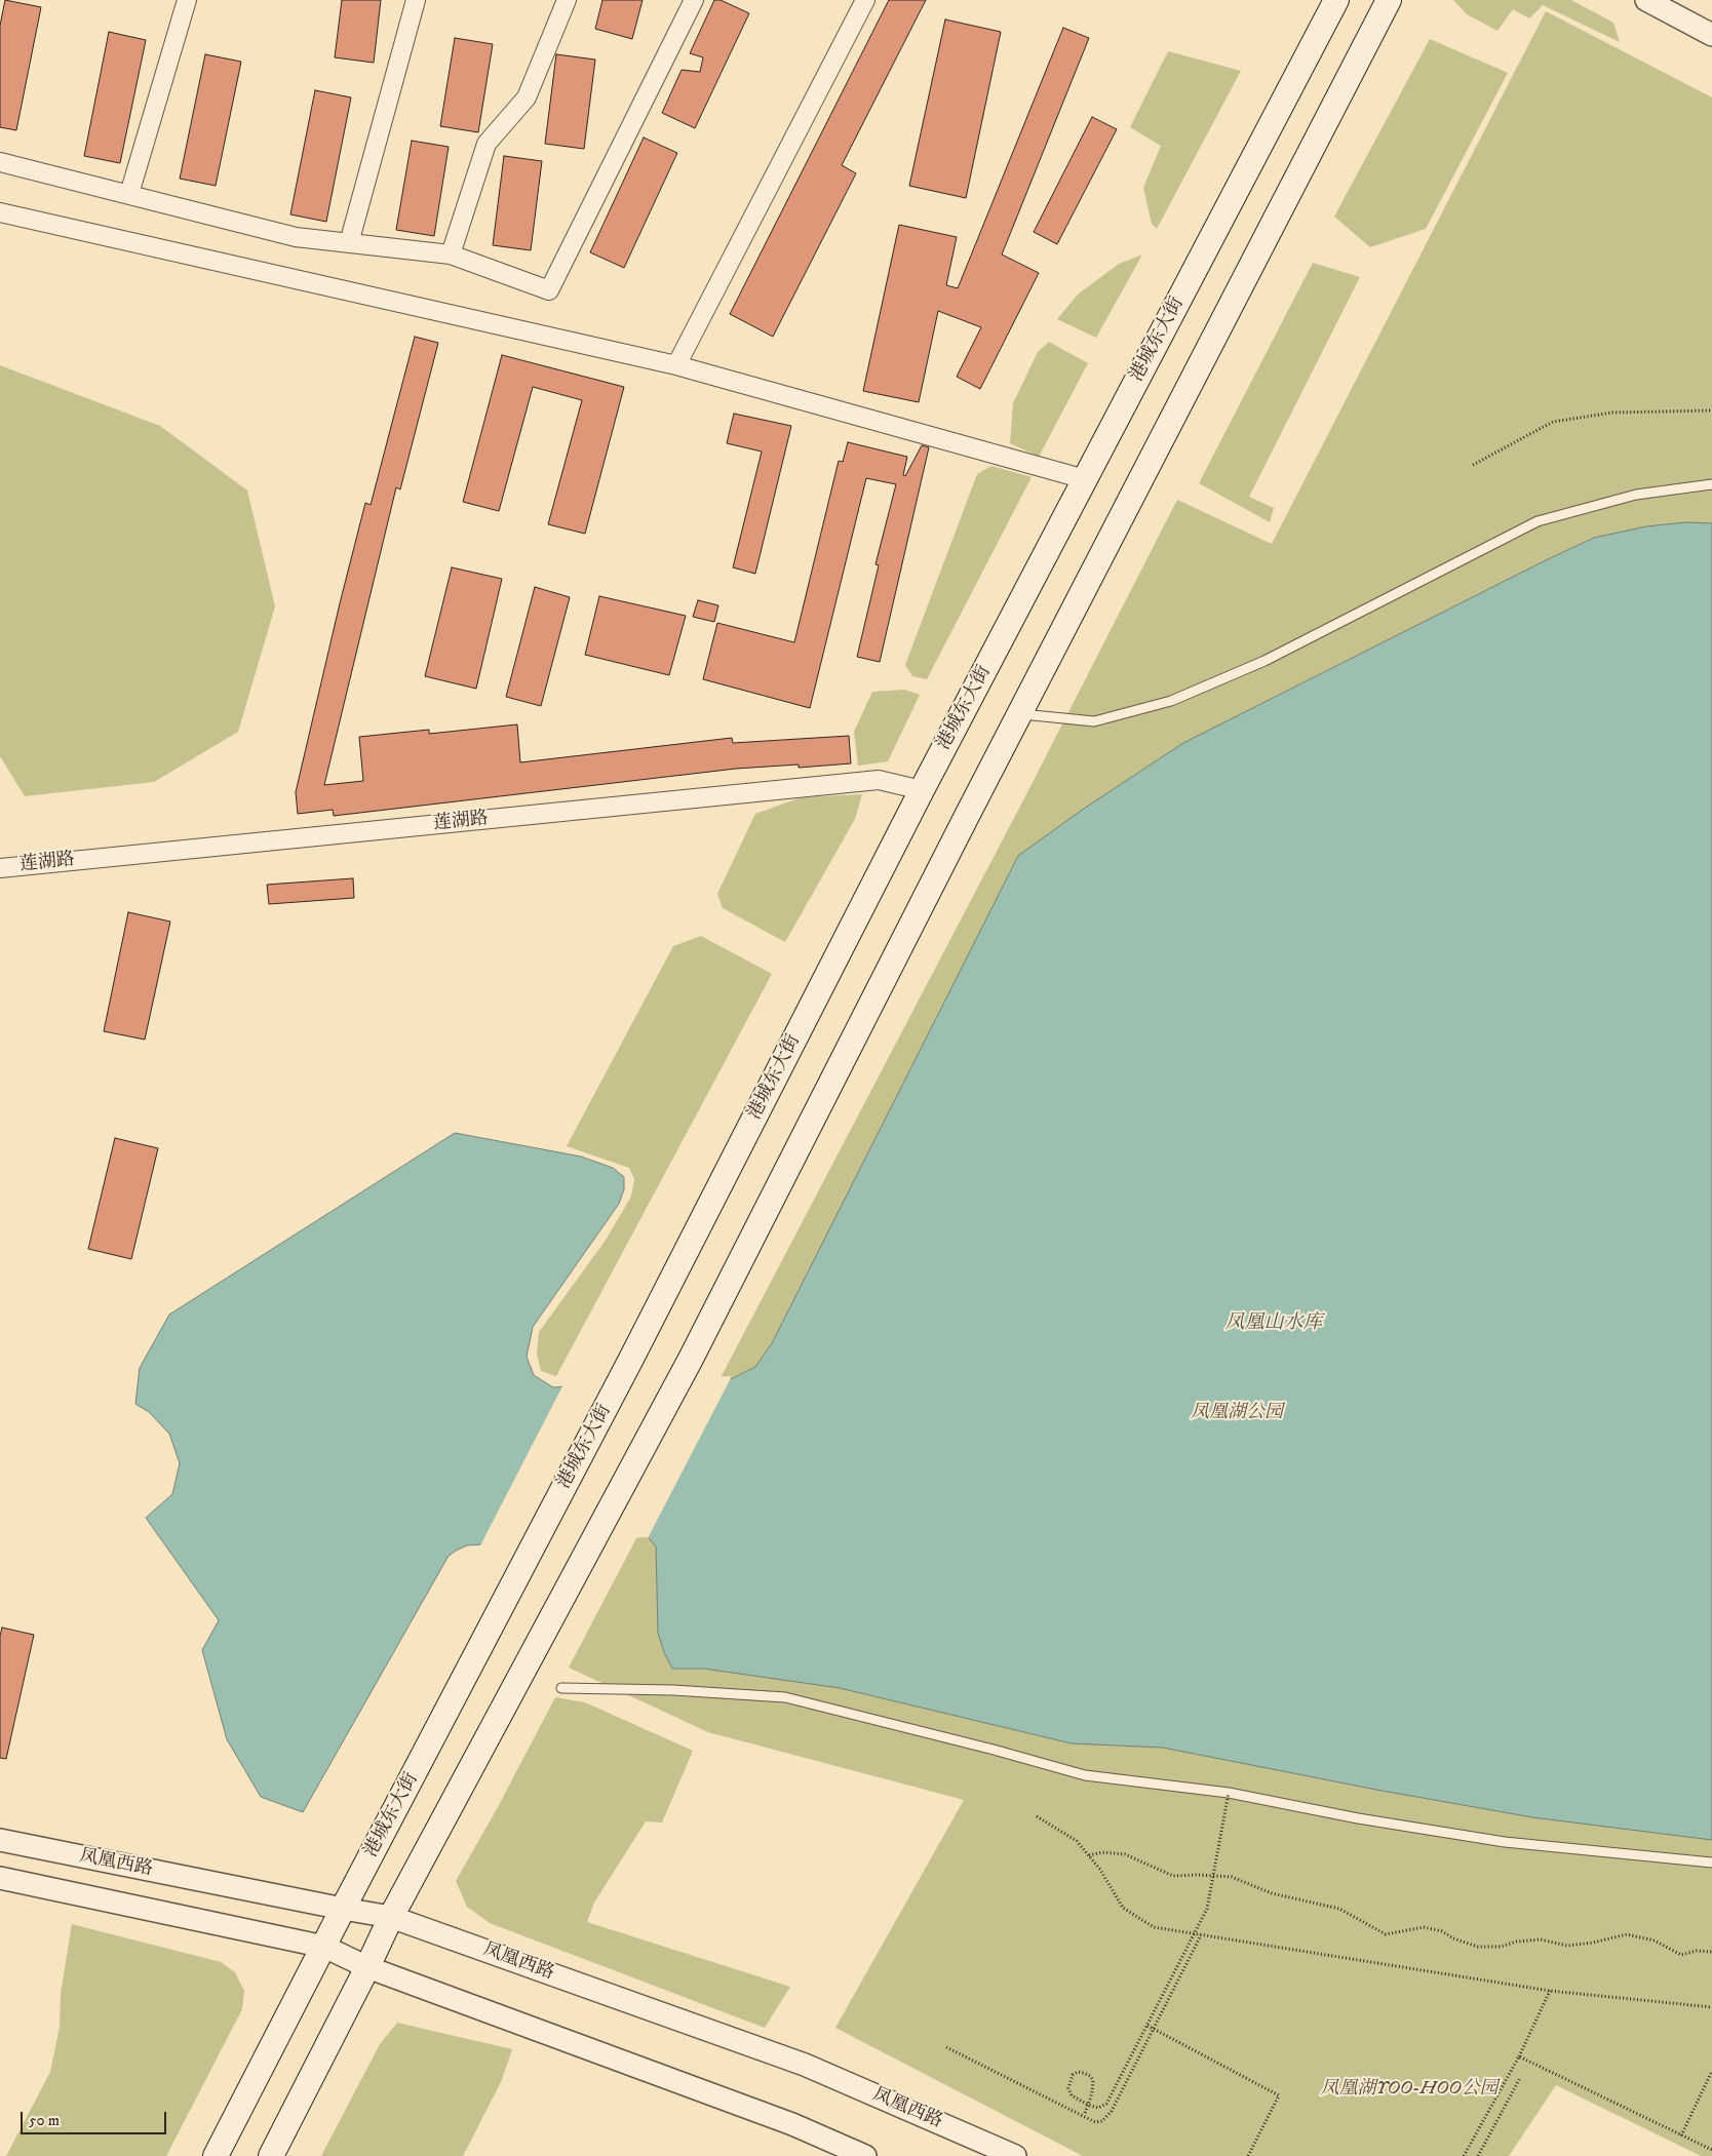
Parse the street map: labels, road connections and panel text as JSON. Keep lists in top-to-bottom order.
{
  "streets": {
    "main road": ["港城东大街"],
    "street": ["莲湖路", "凤凰西路"]
  },
  "crossings": [
    ["港城东大街", "莲湖路"],
    ["港城东大街", "凤凰西路"]
  ],
  "water": ["凤凰山水库"],
  "parks": ["凤凰湖公园", "凤凰湖YOO-HOO公园"],
  "scale_bar": "50 m"
}
